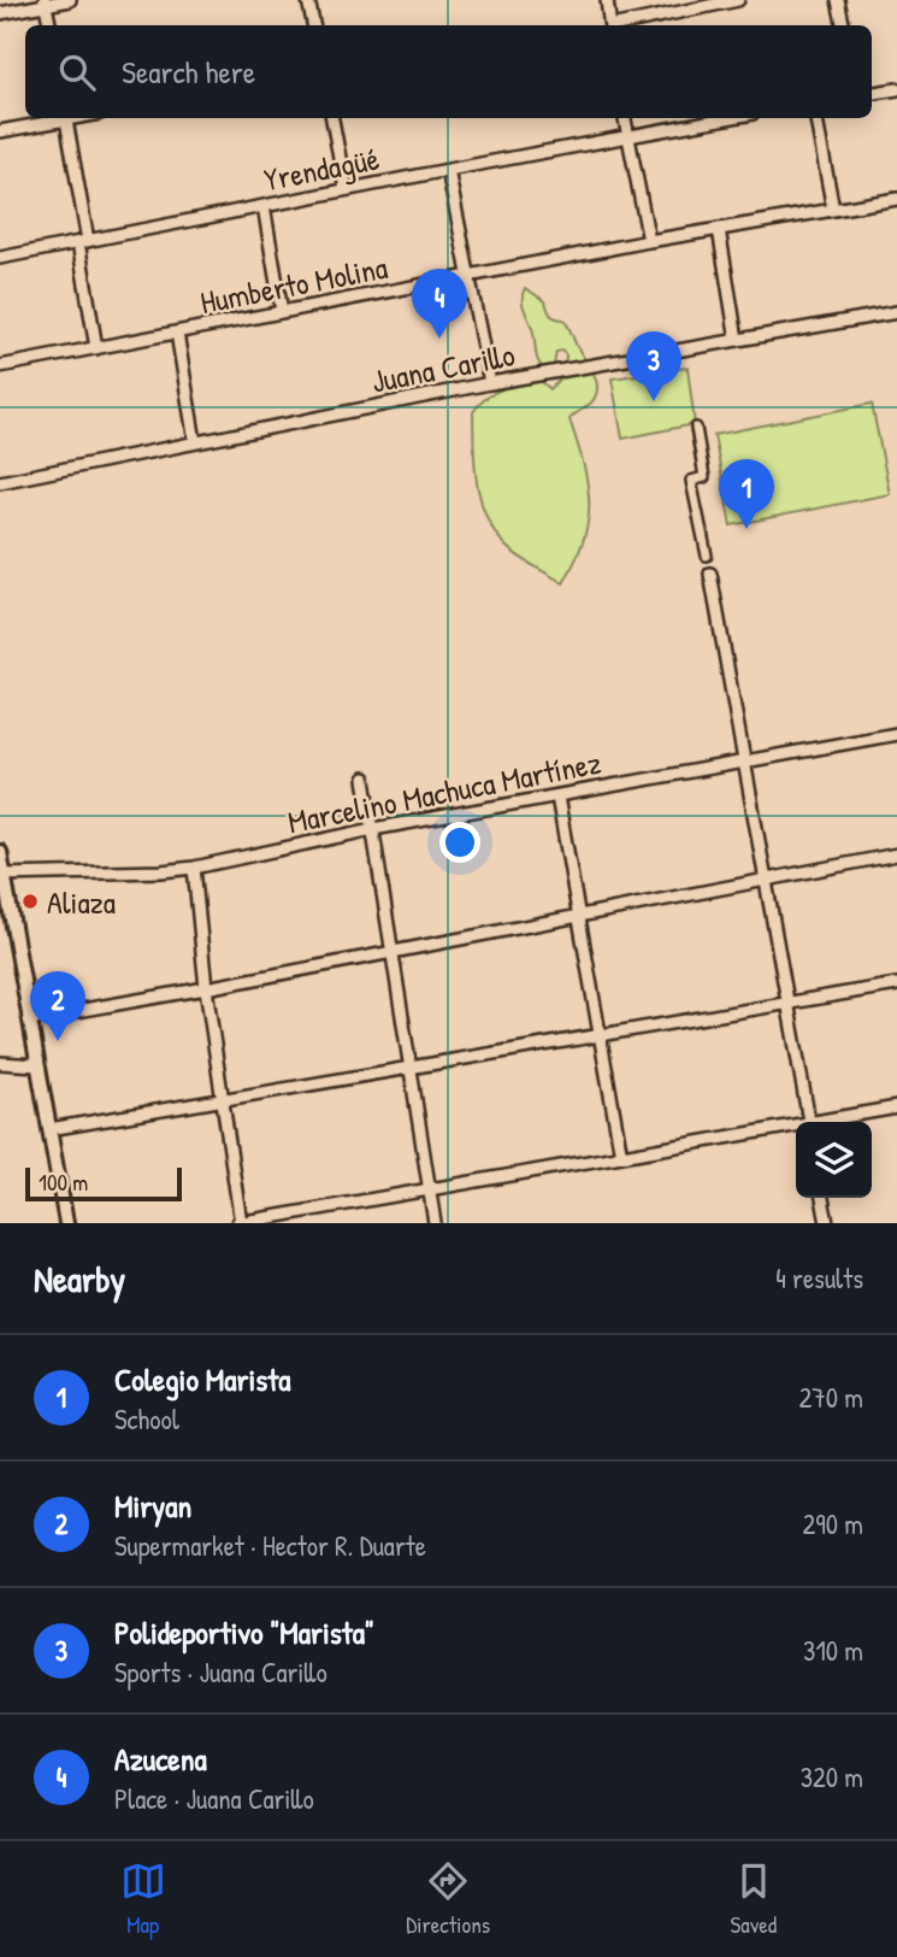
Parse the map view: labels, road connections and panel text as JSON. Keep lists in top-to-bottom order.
{
  "streets": {
    "street": [
      "Yrendagüé",
      "Humberto Molina",
      "Juana Carillo",
      "Marcelino Machuca Martínez"
    ]
  },
  "places": ["Aliaza"],
  "scale_bar": "100 m",
  "page": {
    "search": "Search here",
    "pins": [
      "4",
      "3",
      "1",
      "2"
    ],
    "scale": "100 m",
    "heading": ["Nearby", "4 results"],
    "list": [
      {
        "mark": "1",
        "name": "Colegio Marista",
        "note": "School",
        "value": "270 m"
      },
      {
        "mark": "2",
        "name": "Miryan",
        "note": "Supermarket · Hector R. Duarte",
        "value": "290 m"
      },
      {
        "mark": "3",
        "name": "Polideportivo \"Marista\"",
        "note": "Sports · Juana Carillo",
        "value": "310 m"
      },
      {
        "mark": "4",
        "name": "Azucena",
        "note": "Place · Juana Carillo",
        "value": "320 m"
      }
    ],
    "nav": ["Map", "Directions", "Saved"]
  }
}
